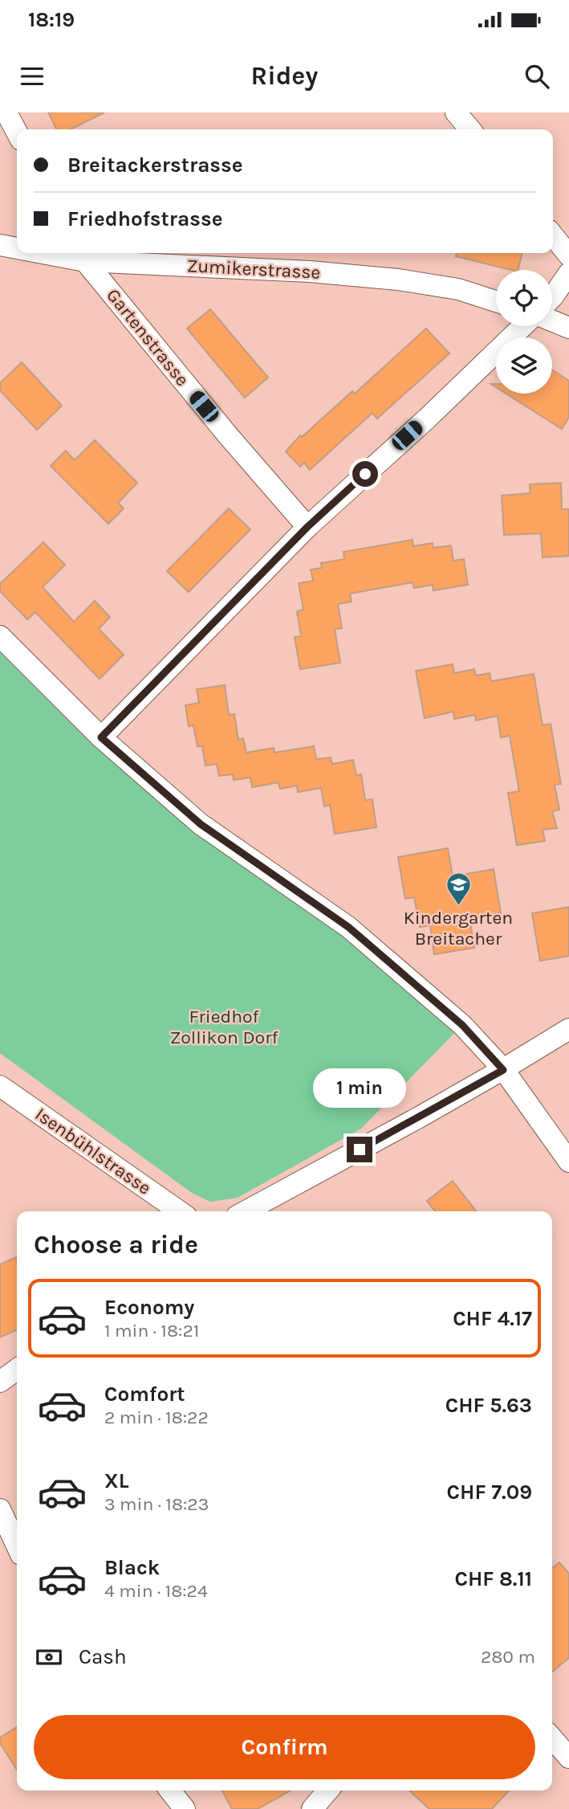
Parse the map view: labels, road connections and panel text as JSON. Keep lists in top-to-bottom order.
{
  "streets": {
    "street": ["Zumikerstrasse", "Gartenstrasse", "Isenbühlstrasse"]
  },
  "crossings": [
    ["Zumikerstrasse", "Gartenstrasse"]
  ],
  "parks": ["Friedhof Zollikon Dorf"],
  "places": {
    "school or university": ["Kindergarten Breitacher"]
  },
  "page": {
    "status": "18:19",
    "header": "Ridey",
    "banner": ["Breitackerstrasse", "Friedhofstrasse"],
    "bubble": "1 min",
    "heading": "Choose a ride",
    "list": [
      {
        "name": "Economy",
        "note": "1 min · 18:21",
        "value": "CHF 4.17"
      },
      {
        "name": "Comfort",
        "note": "2 min · 18:22",
        "value": "CHF 5.63"
      },
      {
        "name": "XL",
        "note": "3 min · 18:23",
        "value": "CHF 7.09"
      },
      {
        "name": "Black",
        "note": "4 min · 18:24",
        "value": "CHF 8.11"
      }
    ],
    "pay": ["Cash", "280 m"],
    "buttons": "Confirm"
  }
}
